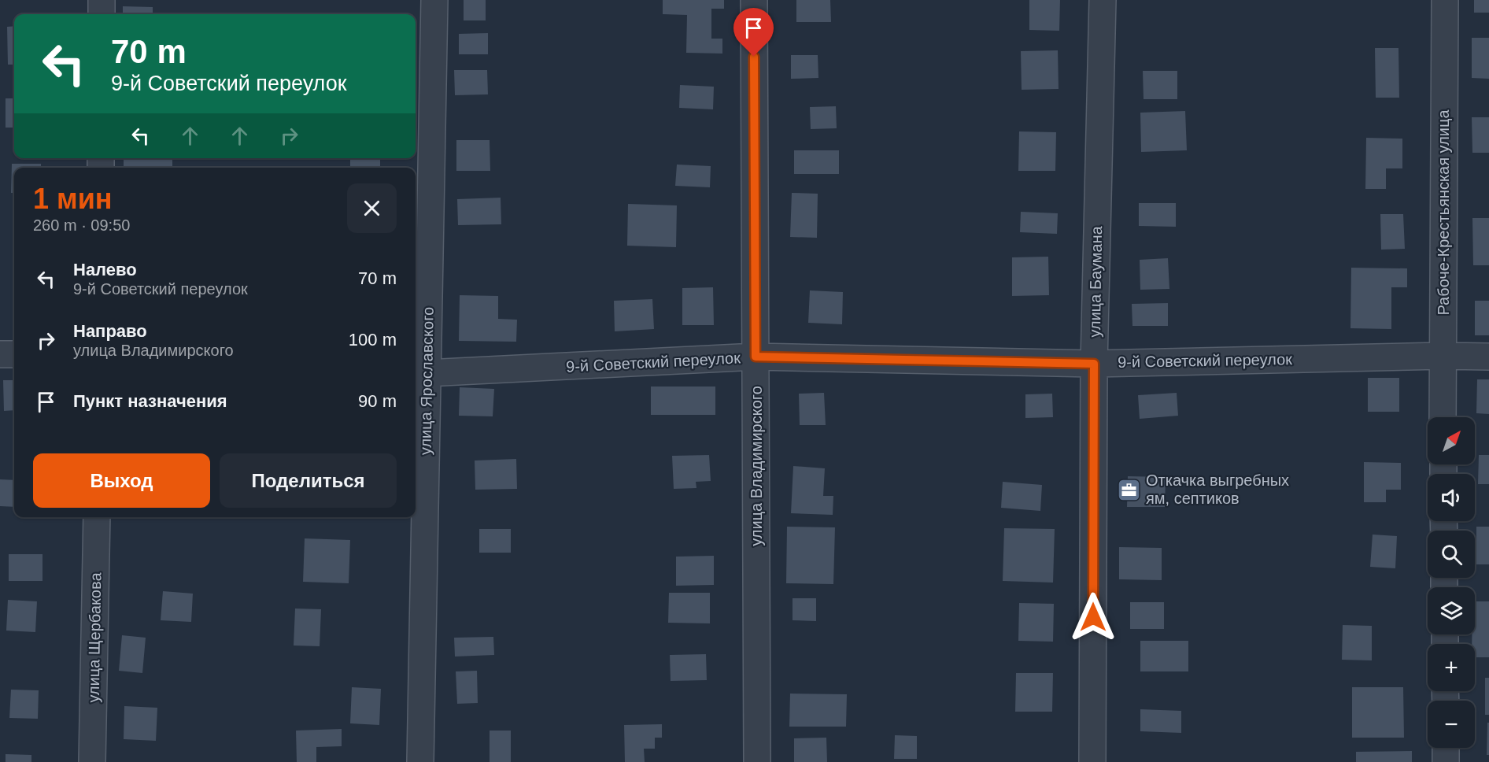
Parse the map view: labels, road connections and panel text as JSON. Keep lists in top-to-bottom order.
{
  "streets": {
    "street": [
      "Рабоче-Крестьянская улица",
      "улица Баумана",
      "9-й Советский переулок",
      "улица Ярославского",
      "улица Владимирского",
      "улица Щербакова"
    ]
  },
  "crossings": [
    ["Рабоче-Крестьянская улица", "9-й Советский переулок"],
    ["улица Баумана", "9-й Советский переулок"],
    ["9-й Советский переулок", "улица Ярославского"],
    ["9-й Советский переулок", "улица Владимирского"]
  ],
  "places": {
    "office": ["Откачка выгребных ям, септиков"]
  },
  "north": "top right",
  "page": {
    "turn": ["70 m", "9-й Советский переулок"],
    "heading": ["1 мин", "260 m · 09:50"],
    "list": [
      {
        "name": "Налево",
        "note": "9-й Советский переулок",
        "value": "70 m"
      },
      {
        "name": "Направо",
        "note": "улица Владимирского",
        "value": "100 m"
      },
      {
        "name": "Пункт назначения",
        "value": "90 m"
      }
    ],
    "map_buttons": ["+", "−"],
    "buttons": ["Выход", "Поделиться"]
  }
}
